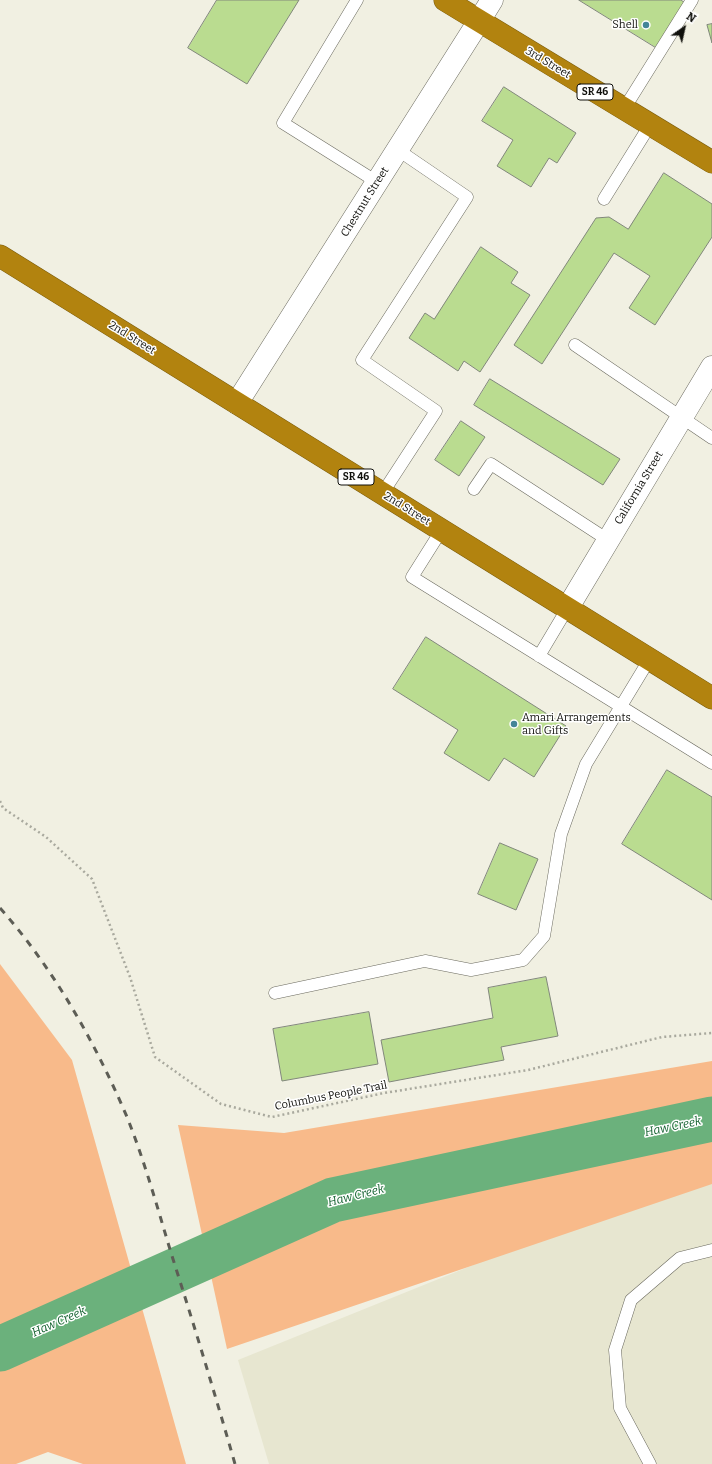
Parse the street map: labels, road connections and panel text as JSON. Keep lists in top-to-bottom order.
{
  "streets": {
    "highway": ["3rd Street", "SR 46", "2nd Street"],
    "street": ["Chestnut Street", "California Street"],
    "path": ["Columbus People Trail"]
  },
  "crossings": [
    ["3rd Street", "Chestnut Street"],
    ["Chestnut Street", "2nd Street"],
    ["2nd Street", "California Street"]
  ],
  "water": ["Haw Creek"],
  "places": ["Shell", "Amari Arrangements and Gifts"],
  "north": "top right"
}
